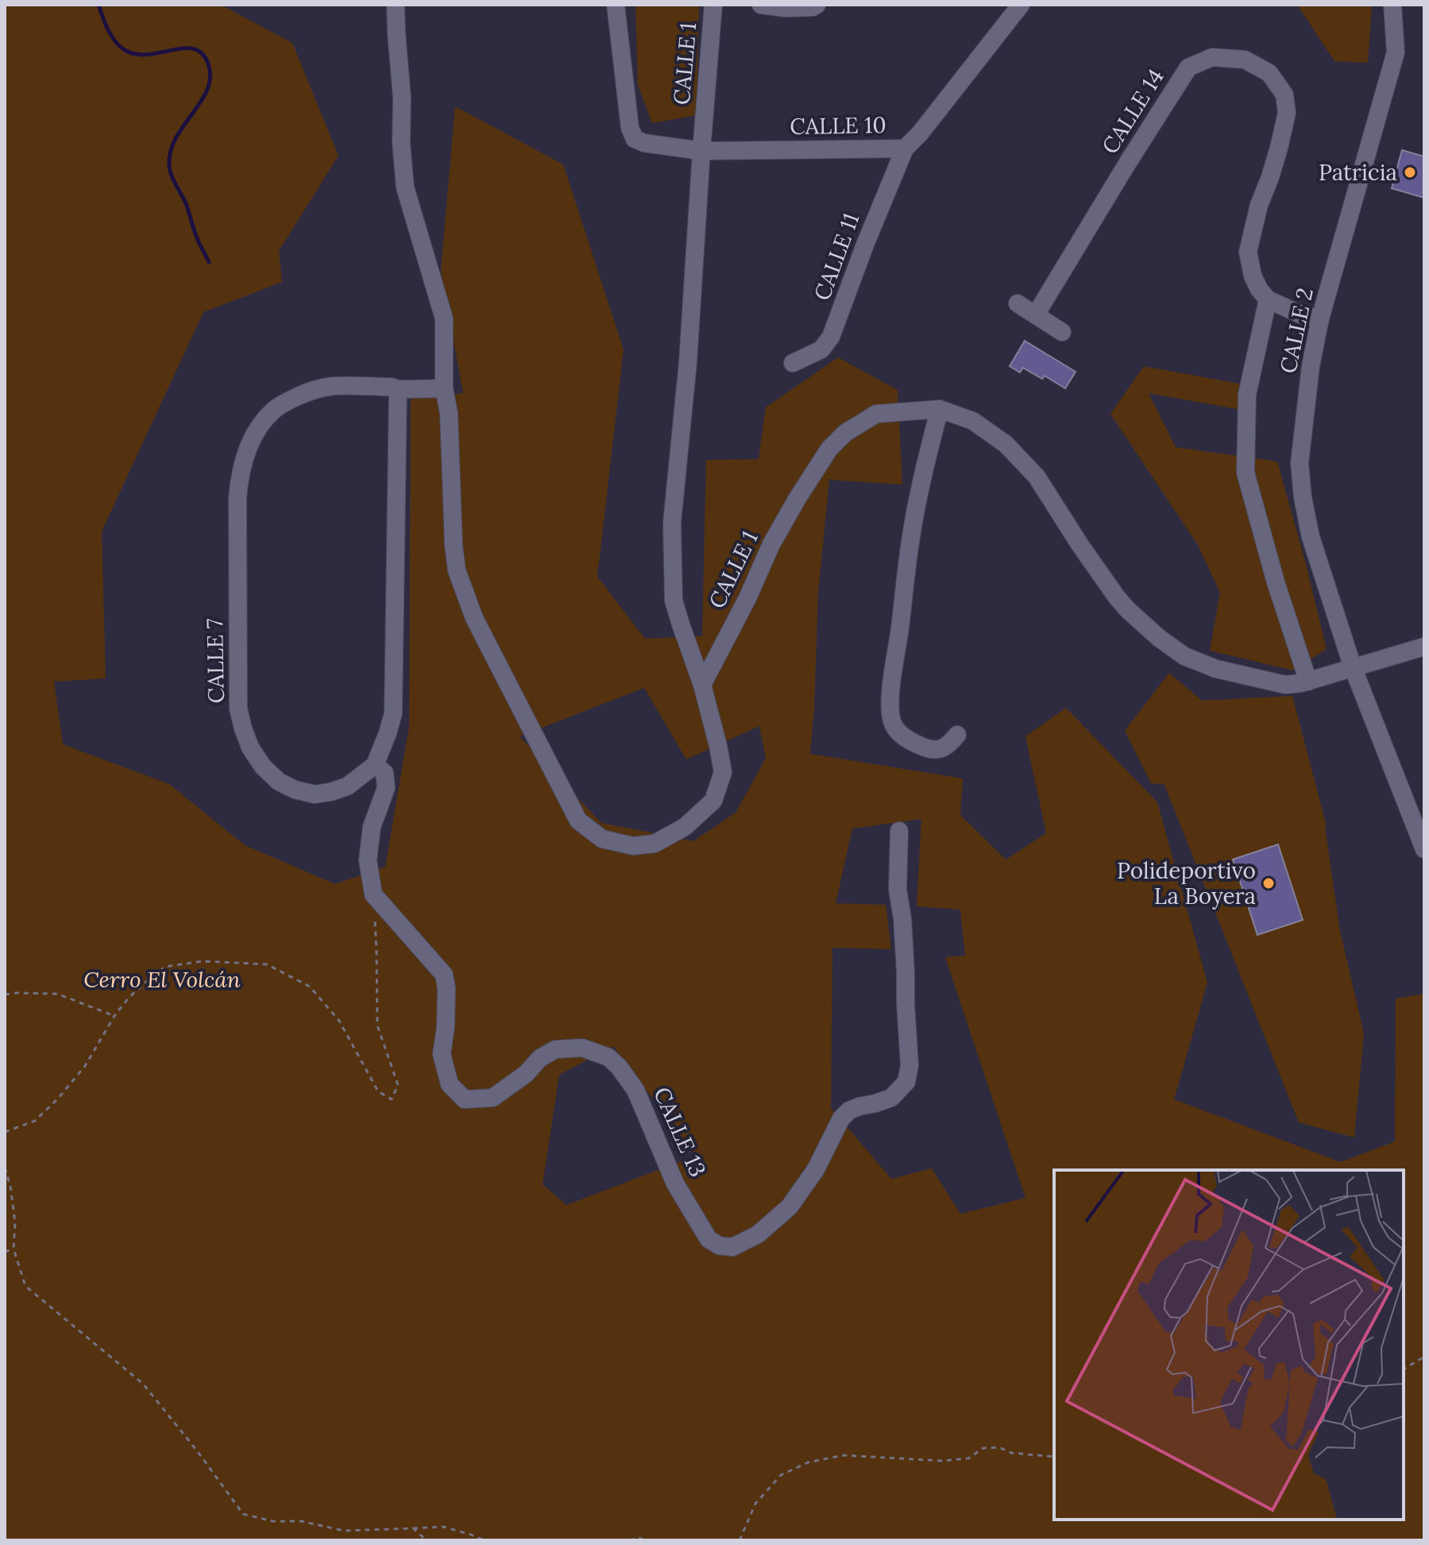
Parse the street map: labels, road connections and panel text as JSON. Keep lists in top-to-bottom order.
{
  "streets": {
    "street": [
      "CALLE 1",
      "CALLE 14",
      "CALLE 10",
      "CALLE 11",
      "CALLE 2",
      "CALLE 7",
      "CALLE 13"
    ]
  },
  "crossings": [
    ["CALLE 1", "CALLE 10"],
    ["CALLE 1", "CALLE 2"],
    ["CALLE 10", "CALLE 11"]
  ],
  "parks": ["Cerro El Volcán"],
  "places": ["Patricia", "Polideportivo La Boyera"]
}
